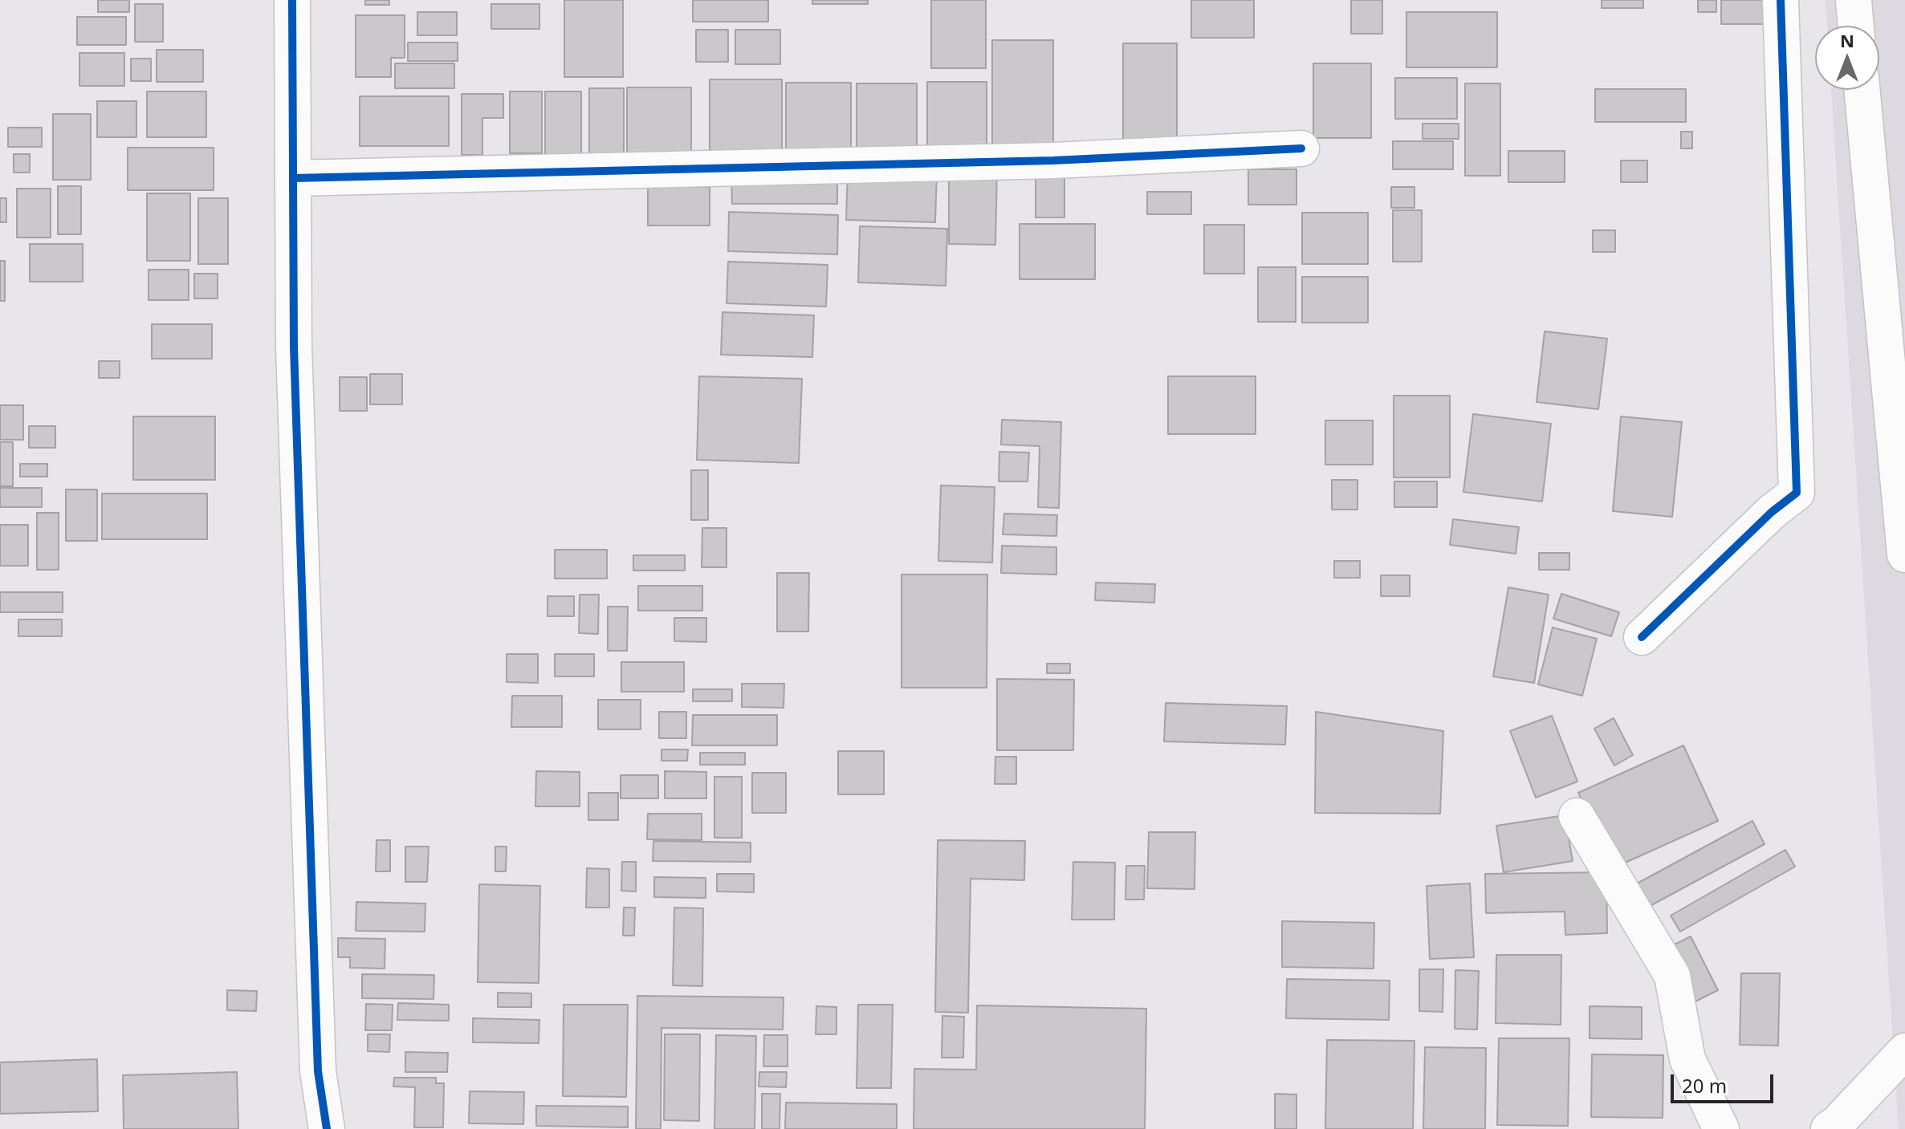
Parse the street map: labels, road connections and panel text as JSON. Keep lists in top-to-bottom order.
{
  "scale_bar": "20 m",
  "north": "top"
}
